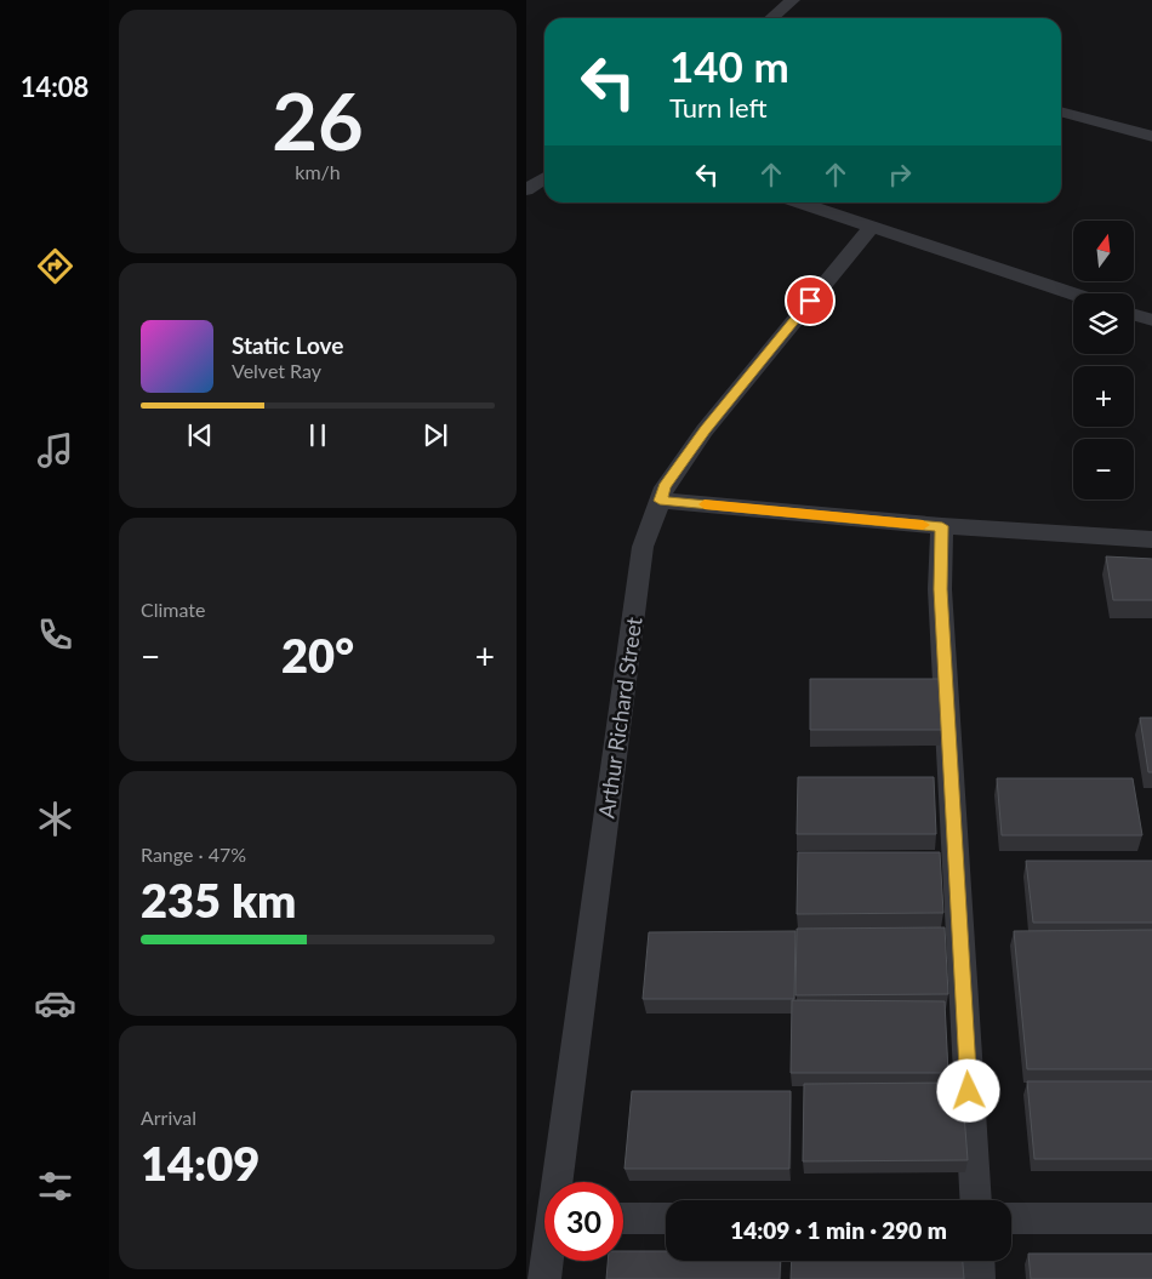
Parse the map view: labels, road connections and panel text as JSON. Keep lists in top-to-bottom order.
{
  "streets": {
    "street": ["Arthur Richard Street"]
  },
  "north": "top",
  "page": {
    "tabs": "14:08",
    "tile": [
      ["26", "km/h"],
      "Climate",
      ["Range · 47%", "235 km"],
      ["Arrival", "14:09"]
    ],
    "turn": ["140 m", "Turn left"],
    "map_buttons": ["+", "−"],
    "song": ["Static Love", "Velvet Ray"],
    "heat": ["−", "20°", "+"],
    "limit": "30",
    "trip": "14:09 · 1 min · 290 m"
  }
}
